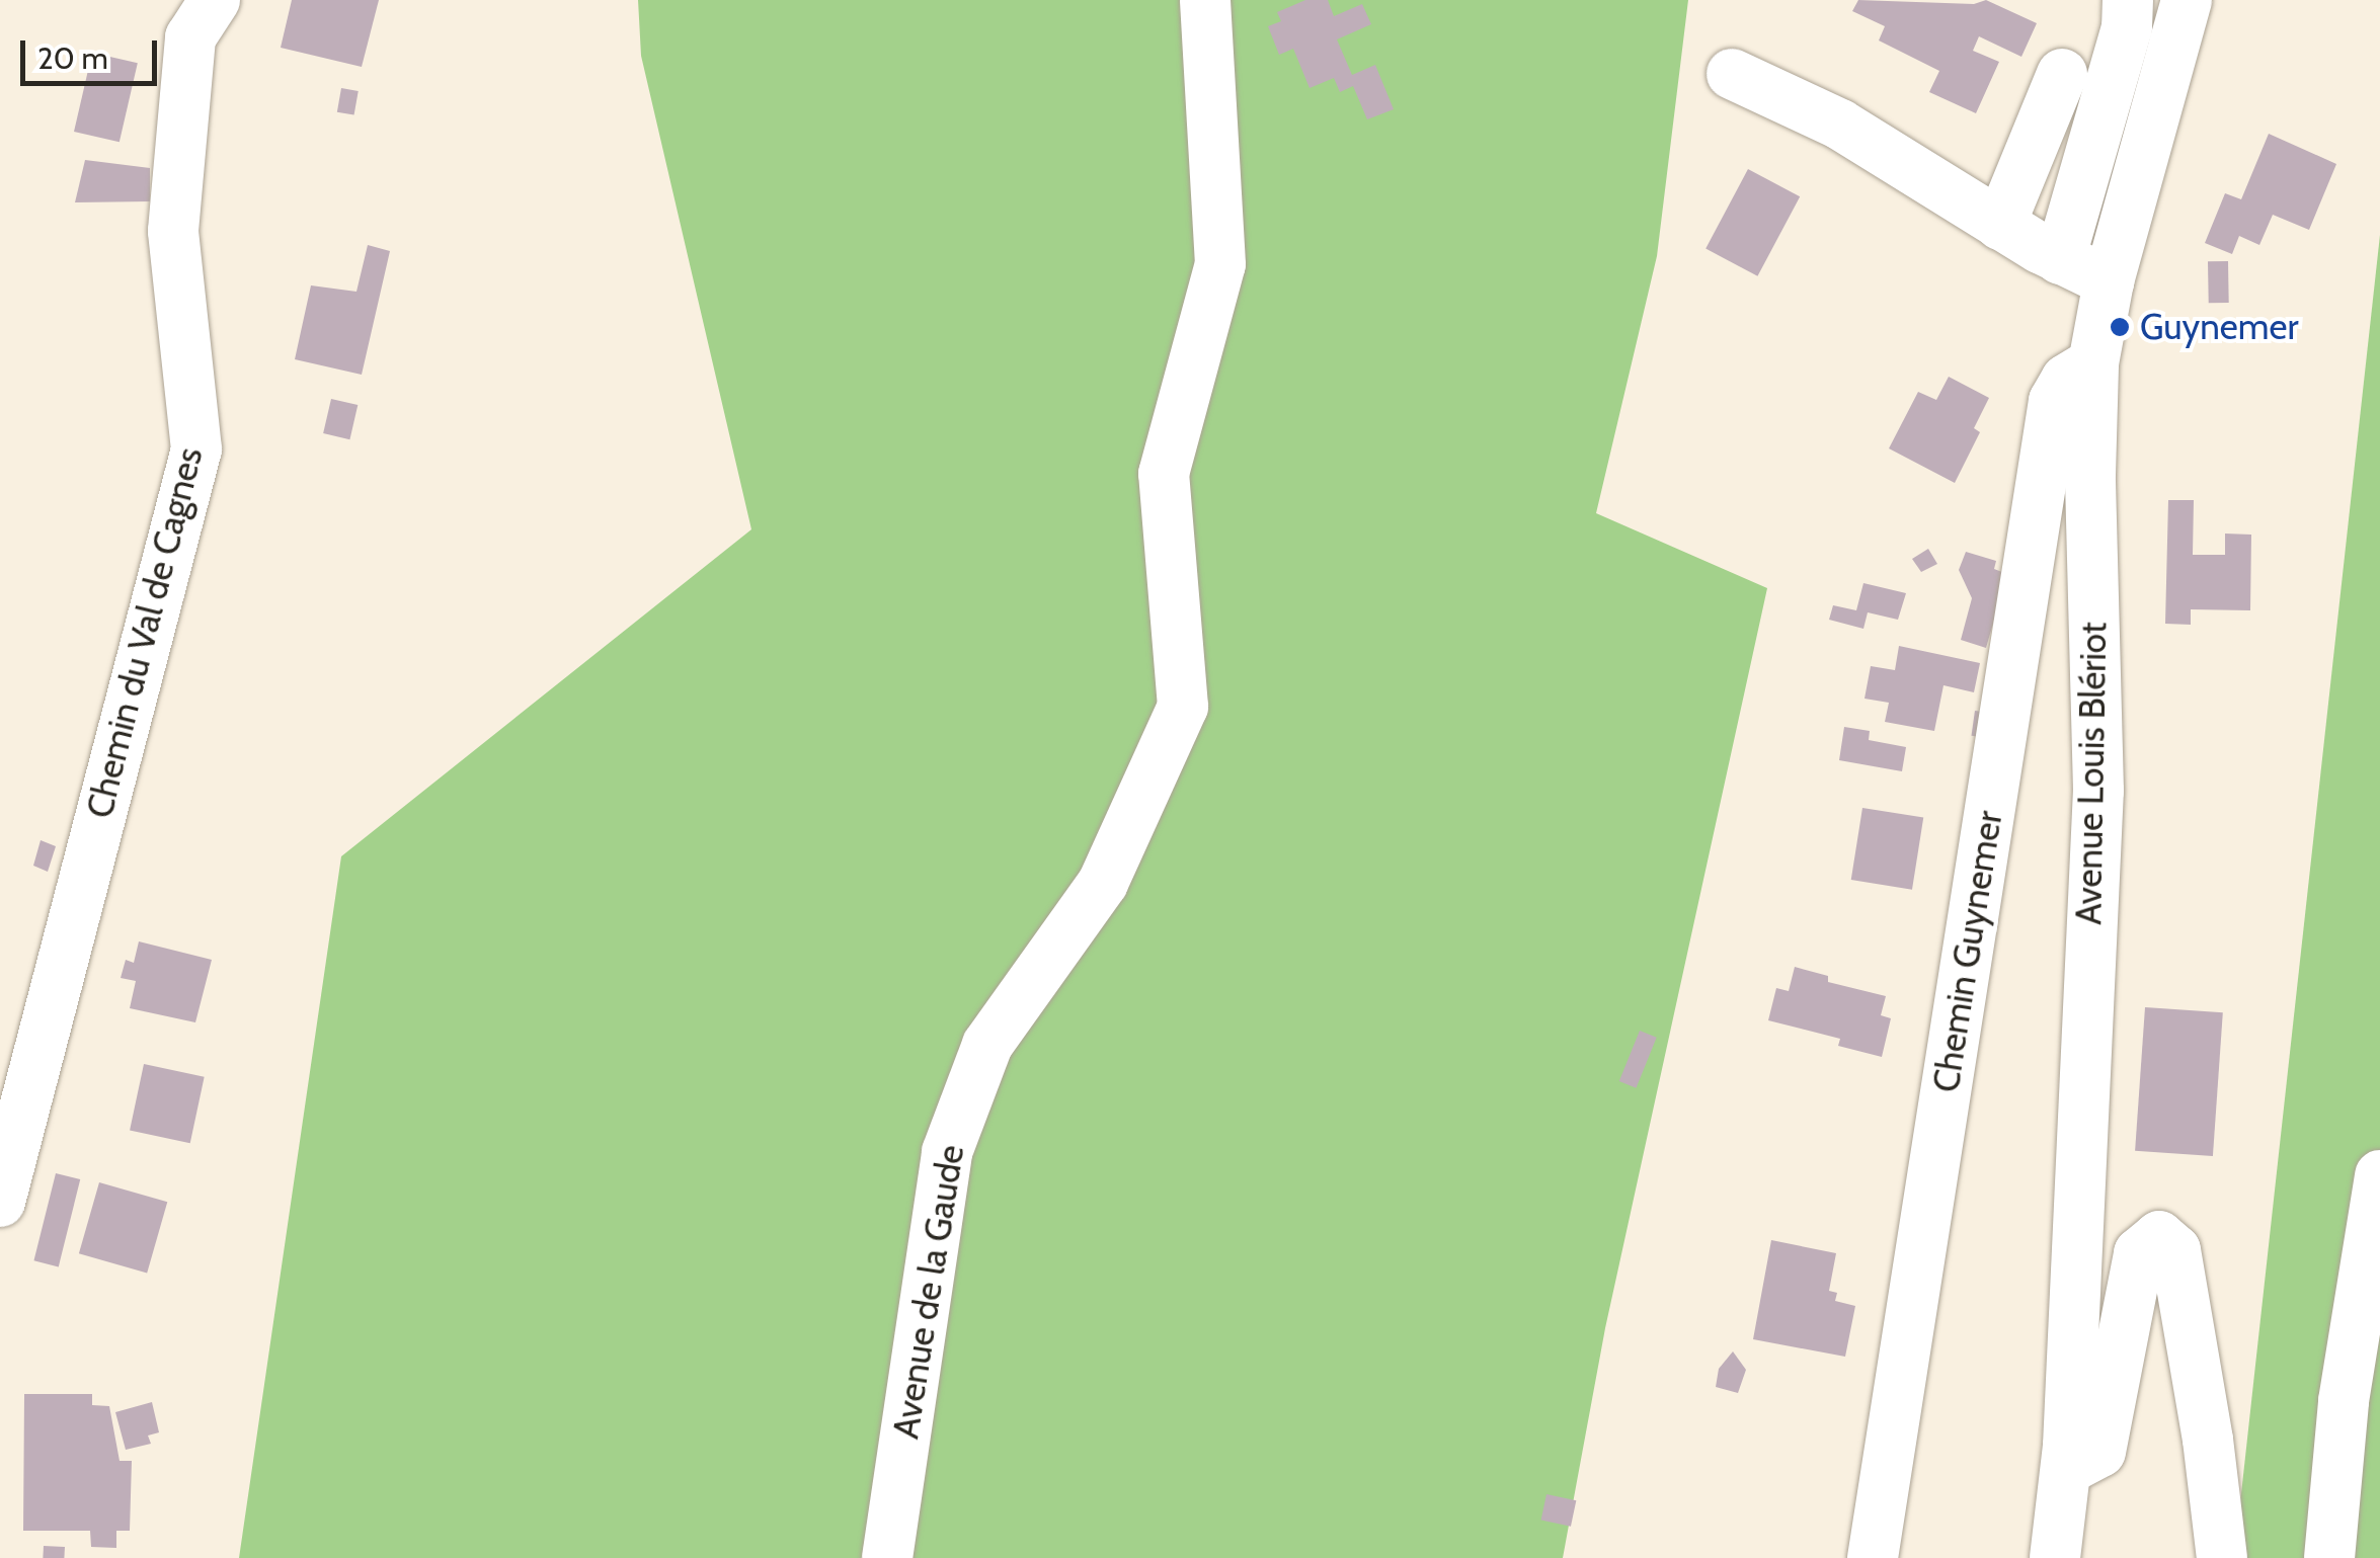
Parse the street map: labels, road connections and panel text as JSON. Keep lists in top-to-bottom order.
{
  "streets": {
    "street": [
      "Chemin du Val de Cagnes",
      "Avenue Louis Blériot",
      "Chemin Guynemer",
      "Avenue de la Gaude"
    ]
  },
  "crossings": [
    ["Avenue Louis Blériot", "Chemin Guynemer"]
  ],
  "places": ["Guynemer"],
  "scale_bar": "20 m"
}
